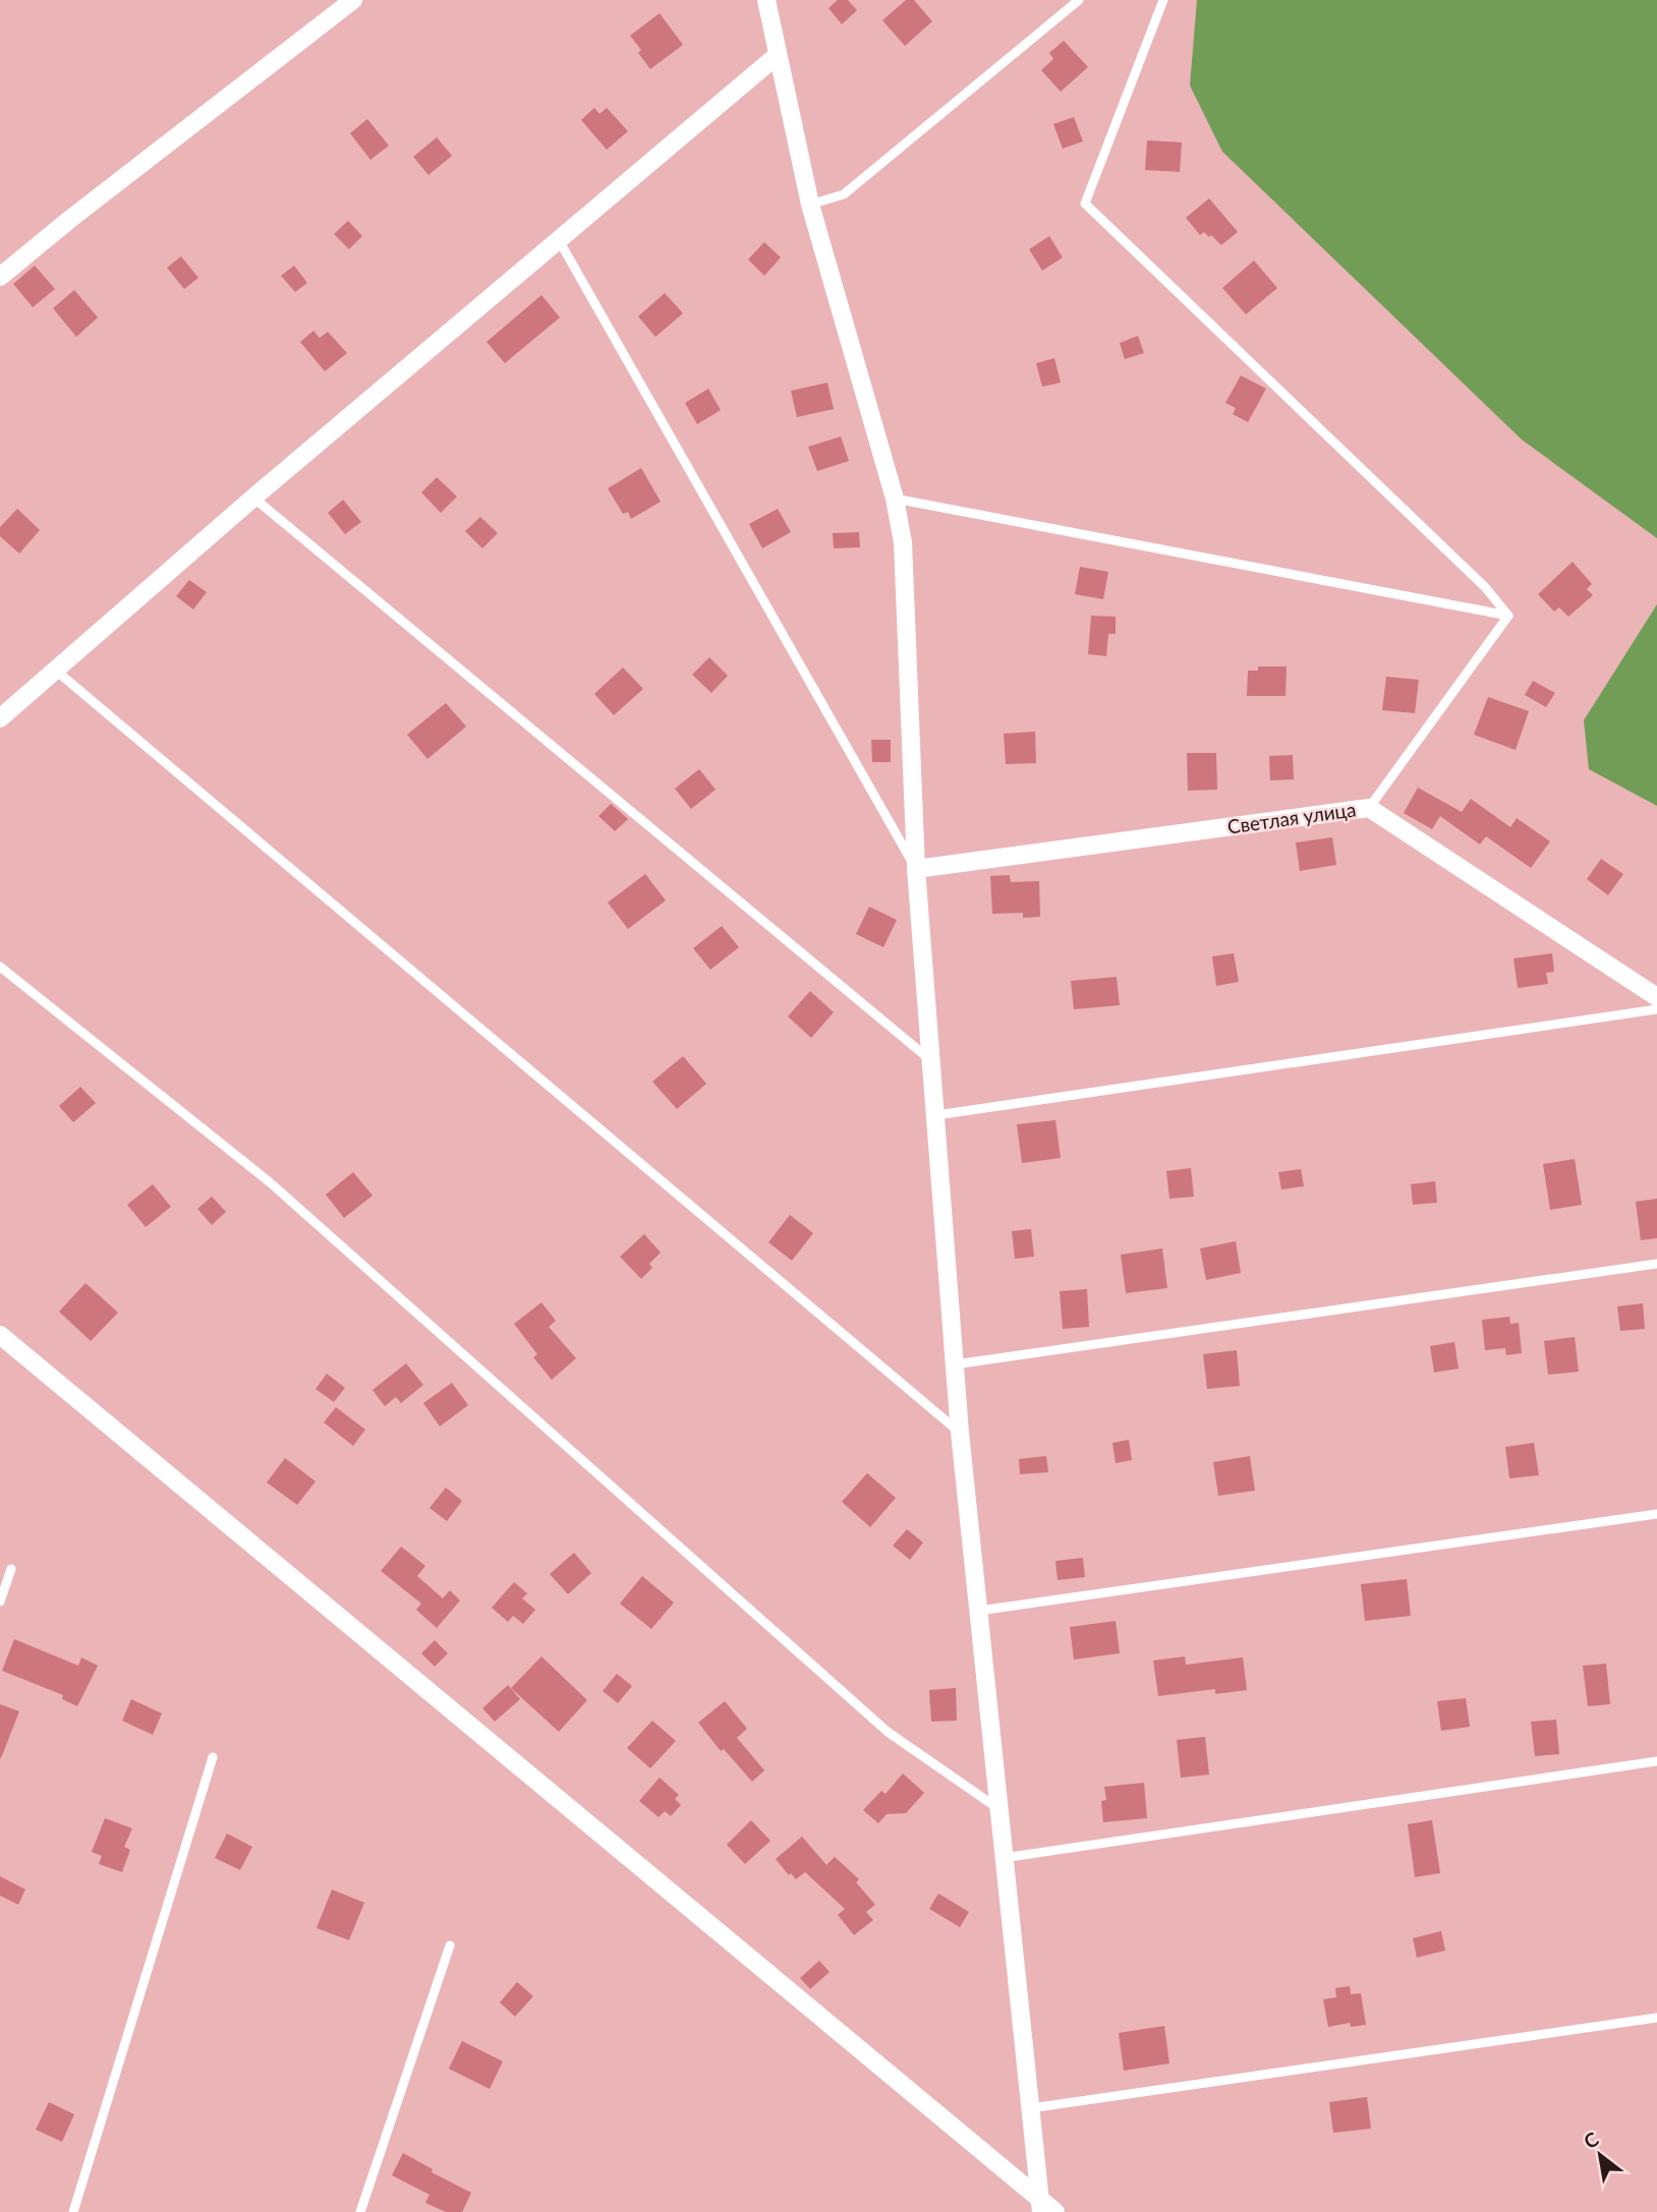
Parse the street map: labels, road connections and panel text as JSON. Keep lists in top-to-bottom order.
{
  "streets": {
    "street": ["Светлая улица"]
  },
  "north": "top left"
}
